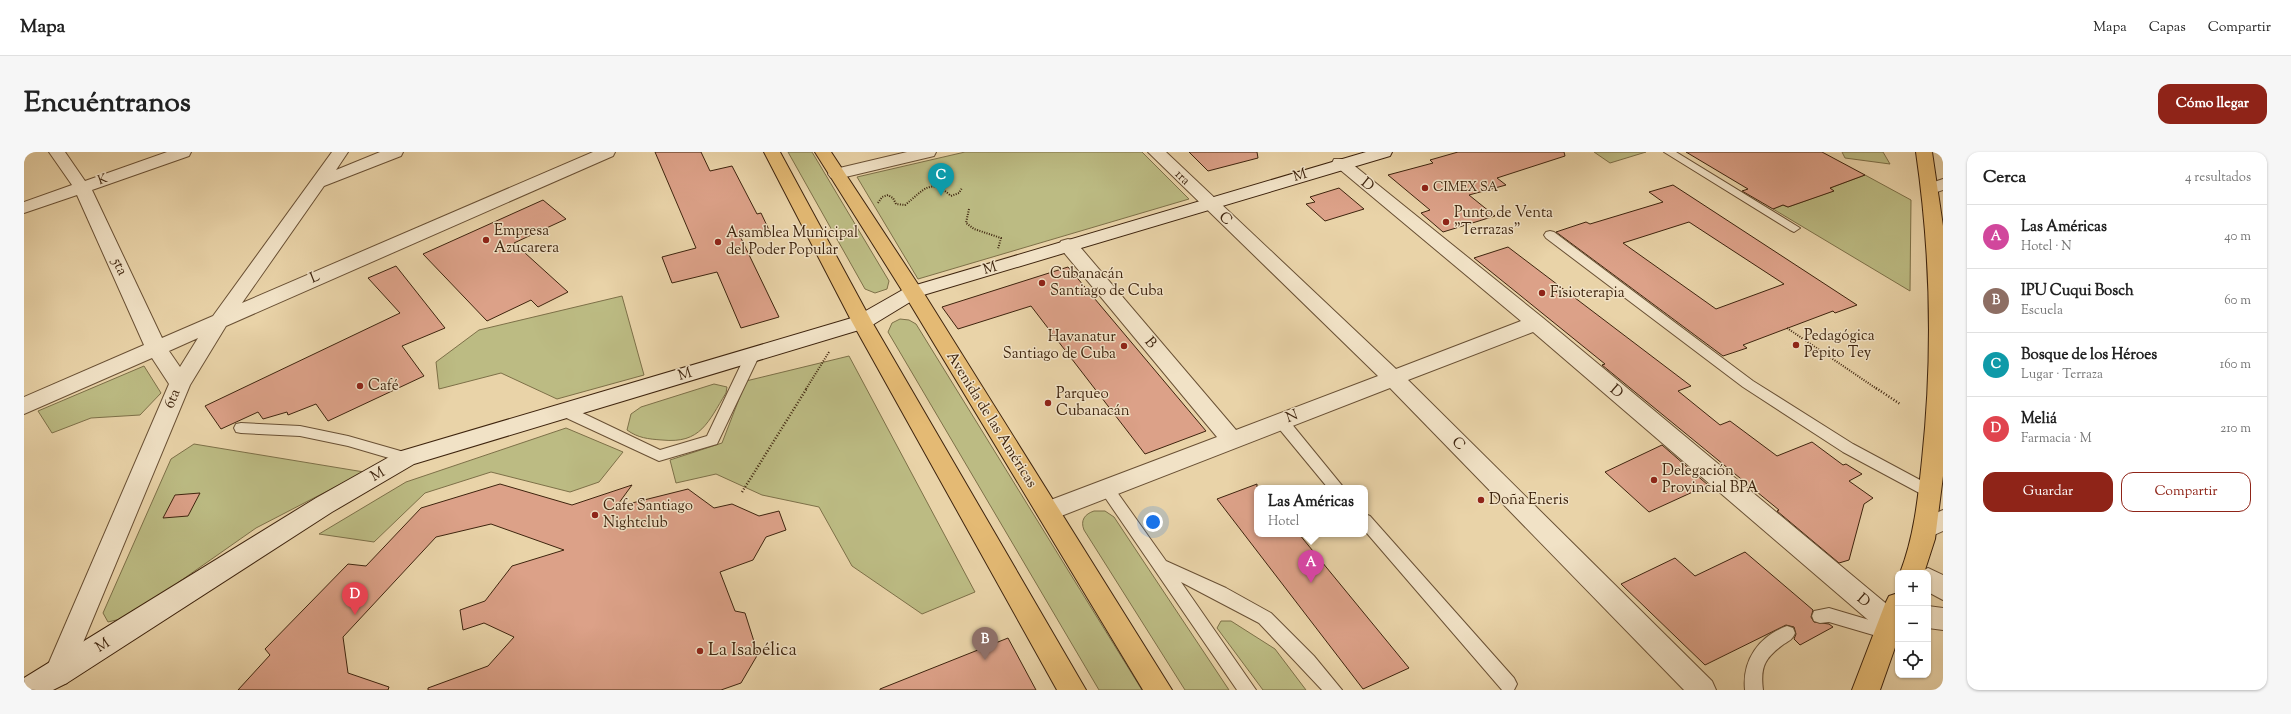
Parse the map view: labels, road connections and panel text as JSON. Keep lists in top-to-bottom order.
{
  "streets": {
    "main road": ["Avenida de las Américas"],
    "street": [
      "M",
      "1ra",
      "K",
      "D",
      "C",
      "5ta",
      "L",
      "B",
      "6ta",
      "N"
    ]
  },
  "crossings": [
    ["M", "1ra"],
    ["M", "D"],
    ["M", "C"],
    ["M", "B"],
    ["M", "6ta"],
    ["M", "Avenida de las Américas"],
    ["1ra", "C"],
    ["K", "5ta"],
    ["D", "N"],
    ["C", "N"],
    ["5ta", "L"],
    ["5ta", "6ta"],
    ["L", "6ta"],
    ["B", "N"],
    ["N", "Avenida de las Américas"]
  ],
  "places": [
    "CIMEX SA",
    "Punto de Venta \"Terrazas\"",
    "Empresa Azucarera",
    "Asamblea Municipal del Poder Popular",
    "Cubanacán Santiago de Cuba",
    "Fisioterapia",
    "Pedagógica Pepito Tey",
    "Havanatur Santiago de Cuba",
    "Café",
    "Parqueo Cubanacán",
    "Delegación Provincial BPA",
    "Doña Eneris",
    "Cafe Santiago Nightclub",
    "La Isabélica"
  ],
  "page": {
    "header": "Mapa",
    "nav": ["Mapa", "Capas", "Compartir"],
    "title": "Encuéntranos",
    "buttons": [
      "Cómo llegar",
      ["Guardar", "Compartir"]
    ],
    "heading": ["Cerca", "4 resultados"],
    "pins": [
      "C",
      "A",
      "D",
      "B"
    ],
    "list": [
      {
        "mark": "A",
        "name": "Las Américas",
        "note": "Hotel · N",
        "value": "40 m"
      },
      {
        "mark": "B",
        "name": "IPU Cuqui Bosch",
        "note": "Escuela",
        "value": "60 m"
      },
      {
        "mark": "C",
        "name": "Bosque de los Héroes",
        "note": "Lugar · Terraza",
        "value": "160 m"
      },
      {
        "mark": "D",
        "name": "Meliá",
        "note": "Farmacia · M",
        "value": "210 m"
      }
    ],
    "popup": ["Las Américas", "Hotel"],
    "map_buttons": ["+", "−"]
  }
}
